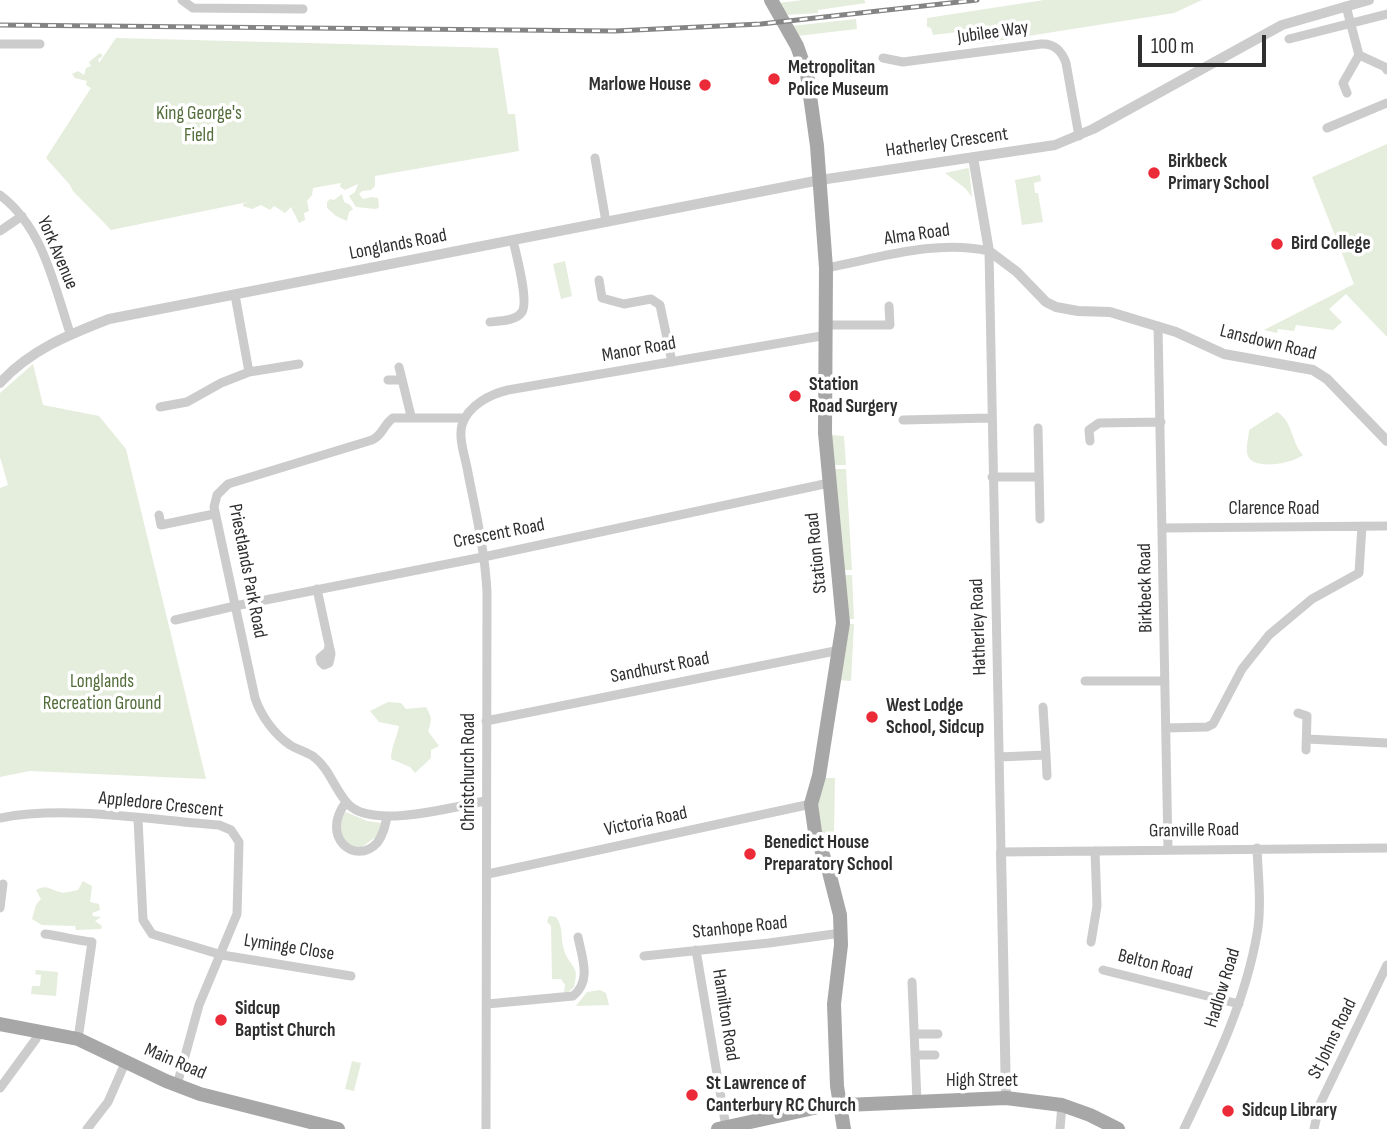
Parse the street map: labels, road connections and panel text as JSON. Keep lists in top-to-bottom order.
{
  "streets": {
    "main road": ["Station Road", "Main Road", "High Street"],
    "street": [
      "Jubilee Way",
      "Hatherley Crescent",
      "Alma Road",
      "Longlands Road",
      "York Avenue",
      "Lansdown Road",
      "Manor Road",
      "Clarence Road",
      "Crescent Road",
      "Priestlands Park Road",
      "Birkbeck Road",
      "Hatherley Road",
      "Sandhurst Road",
      "Christchurch Road",
      "Appledore Crescent",
      "Victoria Road",
      "Granville Road",
      "Stanhope Road",
      "Lyminge Close",
      "Belton Road",
      "Hadlow Road",
      "Hamilton Road",
      "St Johns Road"
    ]
  },
  "crossings": [
    ["Jubilee Way", "Hatherley Crescent"],
    ["Hatherley Crescent", "Longlands Road"],
    ["Hatherley Crescent", "Station Road"],
    ["Hatherley Crescent", "Hatherley Road"],
    ["Alma Road", "Lansdown Road"],
    ["Alma Road", "Station Road"],
    ["Alma Road", "Birkbeck Road"],
    ["Alma Road", "Hatherley Road"],
    ["Longlands Road", "York Avenue"],
    ["Longlands Road", "Station Road"],
    ["Lansdown Road", "Birkbeck Road"],
    ["Manor Road", "Station Road"],
    ["Manor Road", "Christchurch Road"],
    ["Clarence Road", "Birkbeck Road"],
    ["Crescent Road", "Station Road"],
    ["Crescent Road", "Priestlands Park Road"],
    ["Crescent Road", "Christchurch Road"],
    ["Station Road", "Sandhurst Road"],
    ["Station Road", "Victoria Road"],
    ["Station Road", "Stanhope Road"],
    ["Station Road", "High Street"],
    ["Birkbeck Road", "Granville Road"],
    ["Hatherley Road", "Granville Road"],
    ["Hatherley Road", "High Street"],
    ["Sandhurst Road", "Christchurch Road"],
    ["Christchurch Road", "Victoria Road"],
    ["Appledore Crescent", "Lyminge Close"],
    ["Granville Road", "Hadlow Road"],
    ["Stanhope Road", "Hamilton Road"],
    ["Belton Road", "Hadlow Road"]
  ],
  "parks": ["King George's Field", "Longlands Recreation Ground"],
  "places": [
    "Metropolitan Police Museum",
    "Marlowe House",
    "Birkbeck Primary School",
    "Bird College",
    "Station Road Surgery",
    "West Lodge School, Sidcup",
    "Benedict House Preparatory School",
    "Sidcup Baptist Church",
    "St Lawrence of Canterbury RC Church",
    "Sidcup Library"
  ],
  "scale_bar": "100 m"
}
